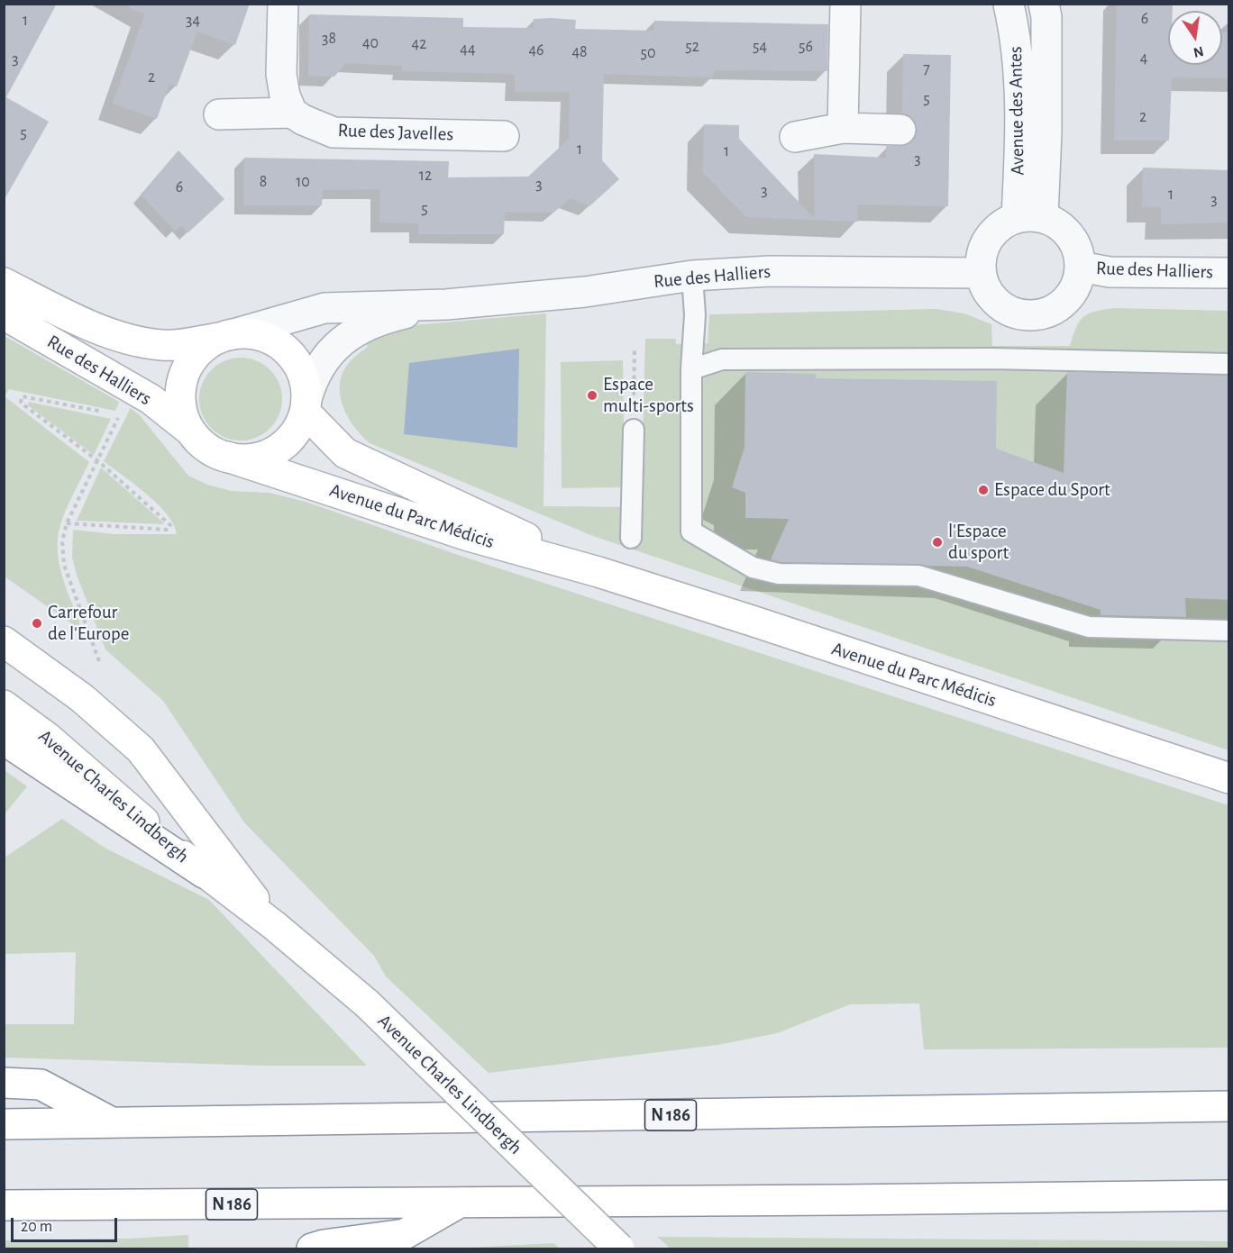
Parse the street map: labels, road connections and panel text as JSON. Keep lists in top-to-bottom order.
{
  "streets": {
    "main road": [
      "Rue des Halliers",
      "Avenue du Parc Médicis",
      "Avenue Charles Lindbergh",
      "N 186"
    ],
    "street": ["Avenue des Antes", "Rue des Javelles"]
  },
  "crossings": [
    ["Avenue des Antes", "Rue des Halliers"],
    ["Rue des Halliers", "Avenue du Parc Médicis"]
  ],
  "places": [
    "Espace multi-sports",
    "Espace du Sport",
    "l'Espace du sport",
    "Carrefour de l'Europe"
  ],
  "house_numbers": [
    "6",
    "1",
    "34",
    "38",
    "40",
    "42",
    "52",
    "54",
    "56",
    "44",
    "46",
    "48",
    "50",
    "4",
    "3",
    "7",
    "2",
    "5",
    "2",
    "5",
    "1",
    "1",
    "3",
    "12",
    "8",
    "10",
    "3",
    "6",
    "3",
    "1",
    "3",
    "5"
  ],
  "scale_bar": "20 m",
  "north": "bottom"
}
